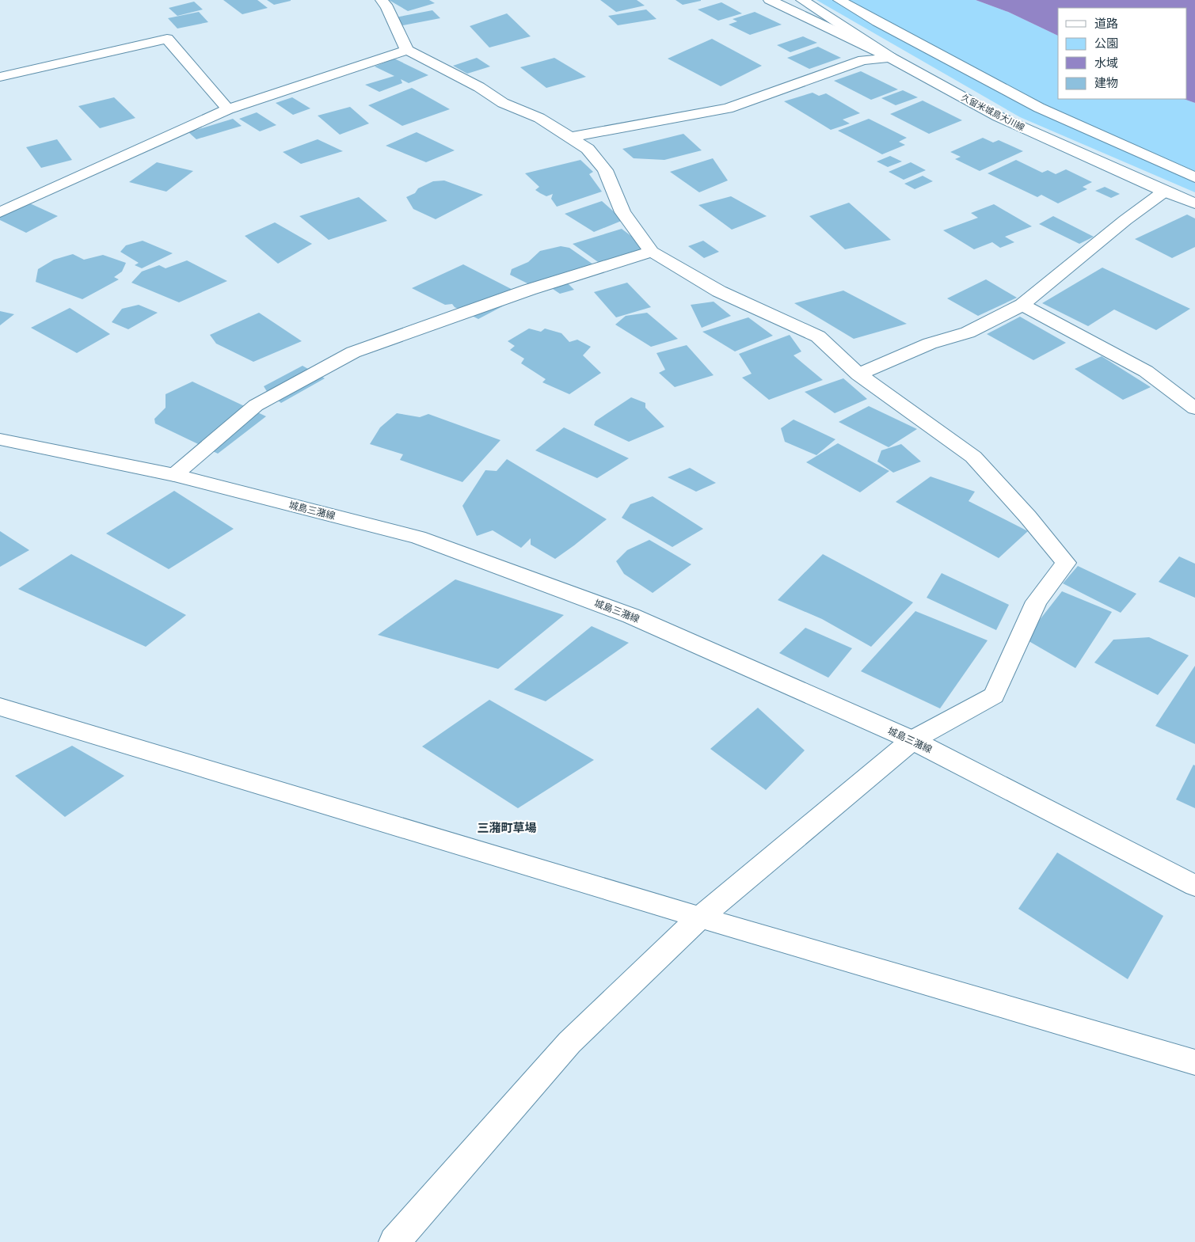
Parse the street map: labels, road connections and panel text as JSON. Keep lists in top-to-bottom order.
{
  "streets": {
    "street": ["久留米城島大川線", "城島三潴線"]
  },
  "districts": ["三潴町草場"],
  "legend": [
    "道路",
    "公園",
    "水域",
    "建物"
  ]
}
